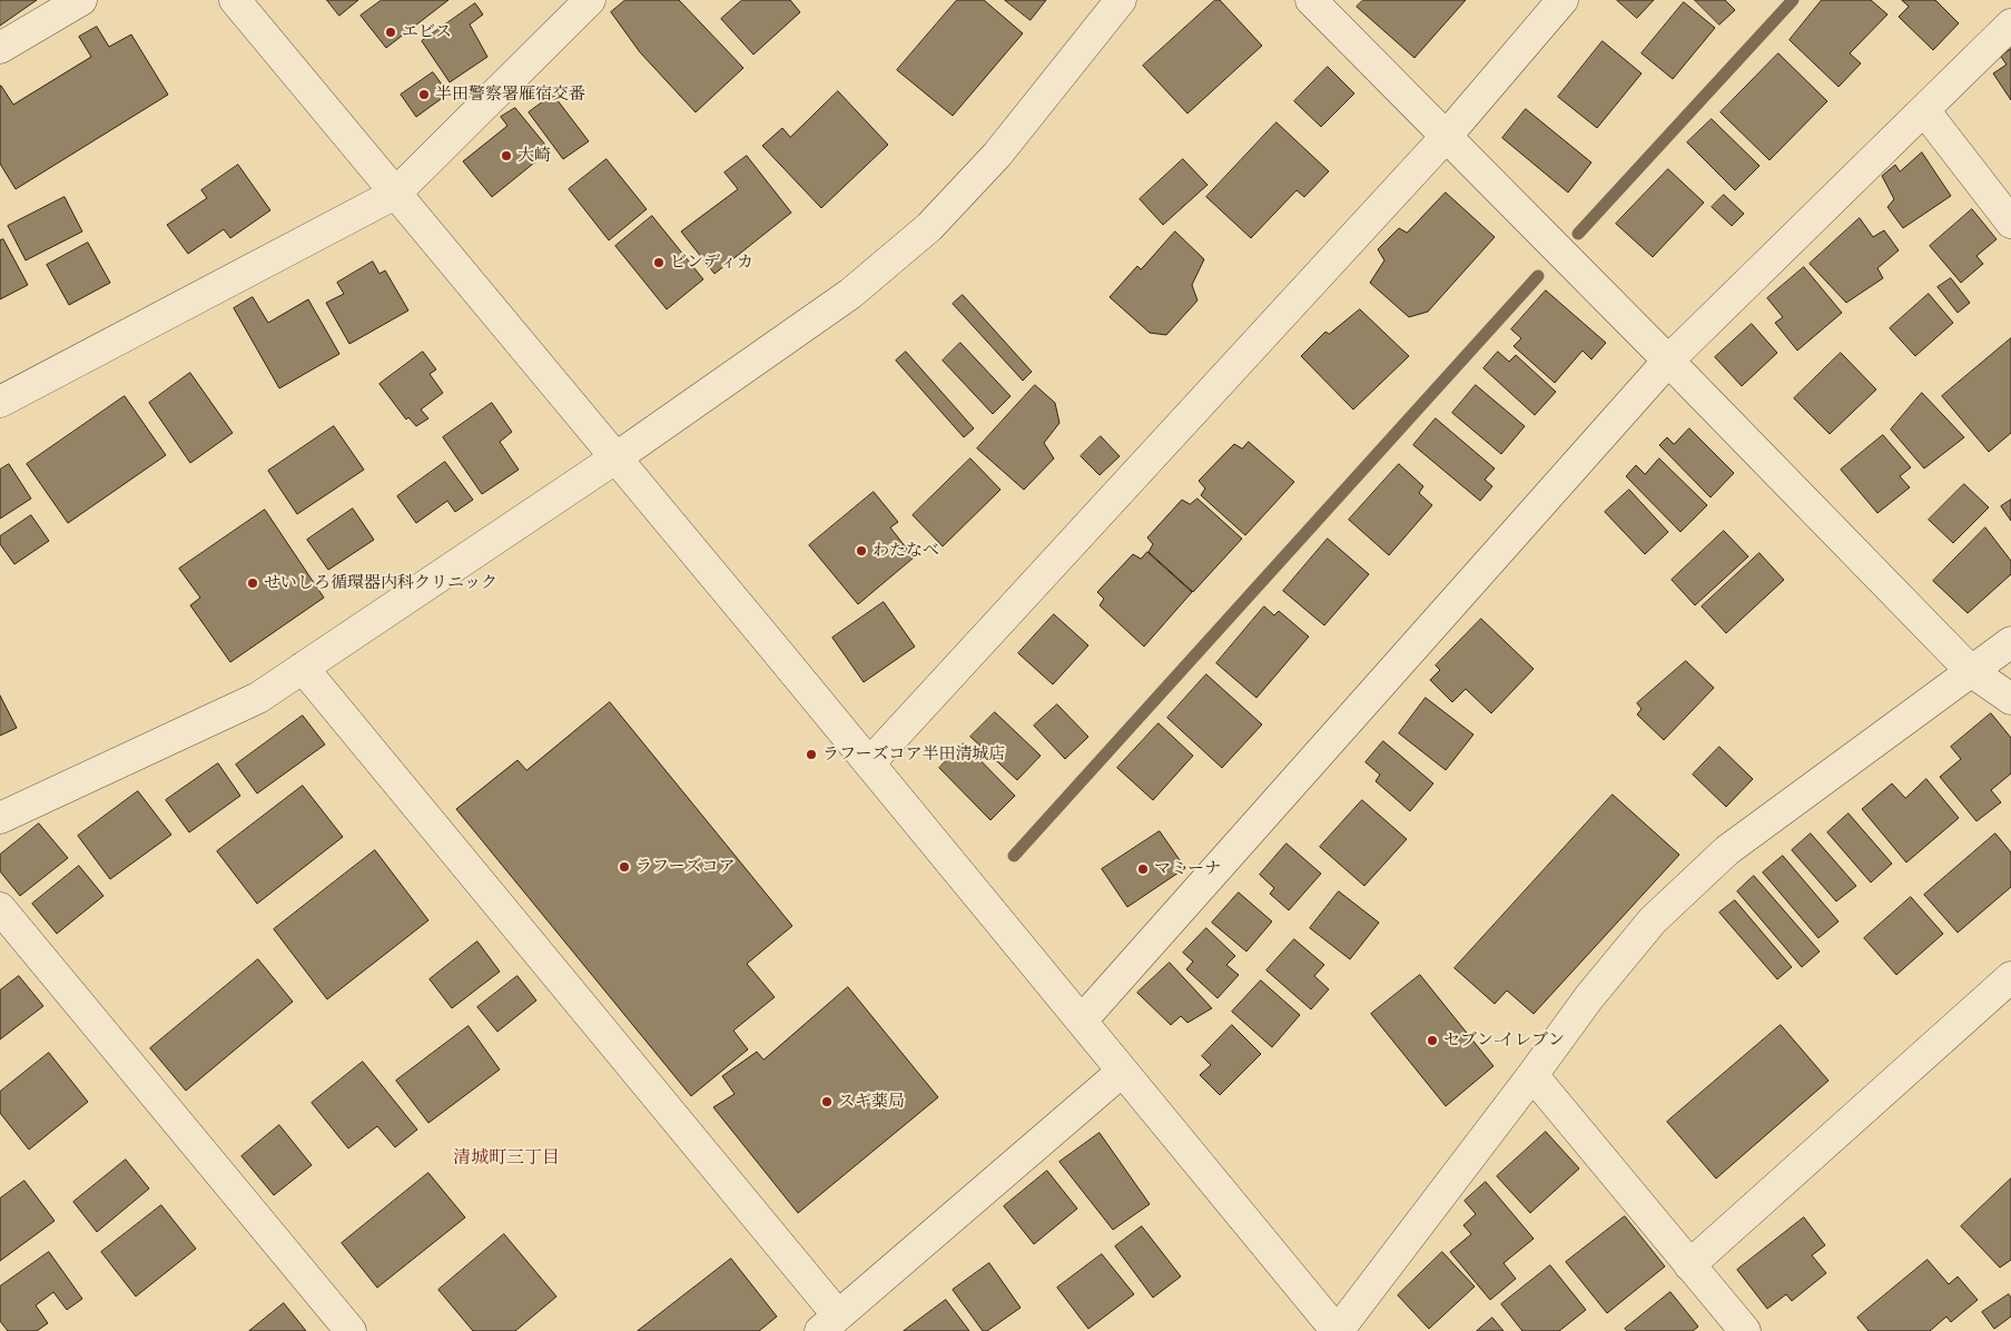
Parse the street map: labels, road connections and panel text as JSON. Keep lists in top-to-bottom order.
{
  "districts": ["清城町三丁目"],
  "places": [
    "エビス",
    "半田警察署雁宿交番",
    "大崎",
    "ビンディカ",
    "わたなべ",
    "せいしろ循環器内科クリニック",
    "ラフーズコア半田清城店",
    "ラフーズコア",
    "マミーナ",
    "セブン-イレブン",
    "スギ薬局"
  ]
}
